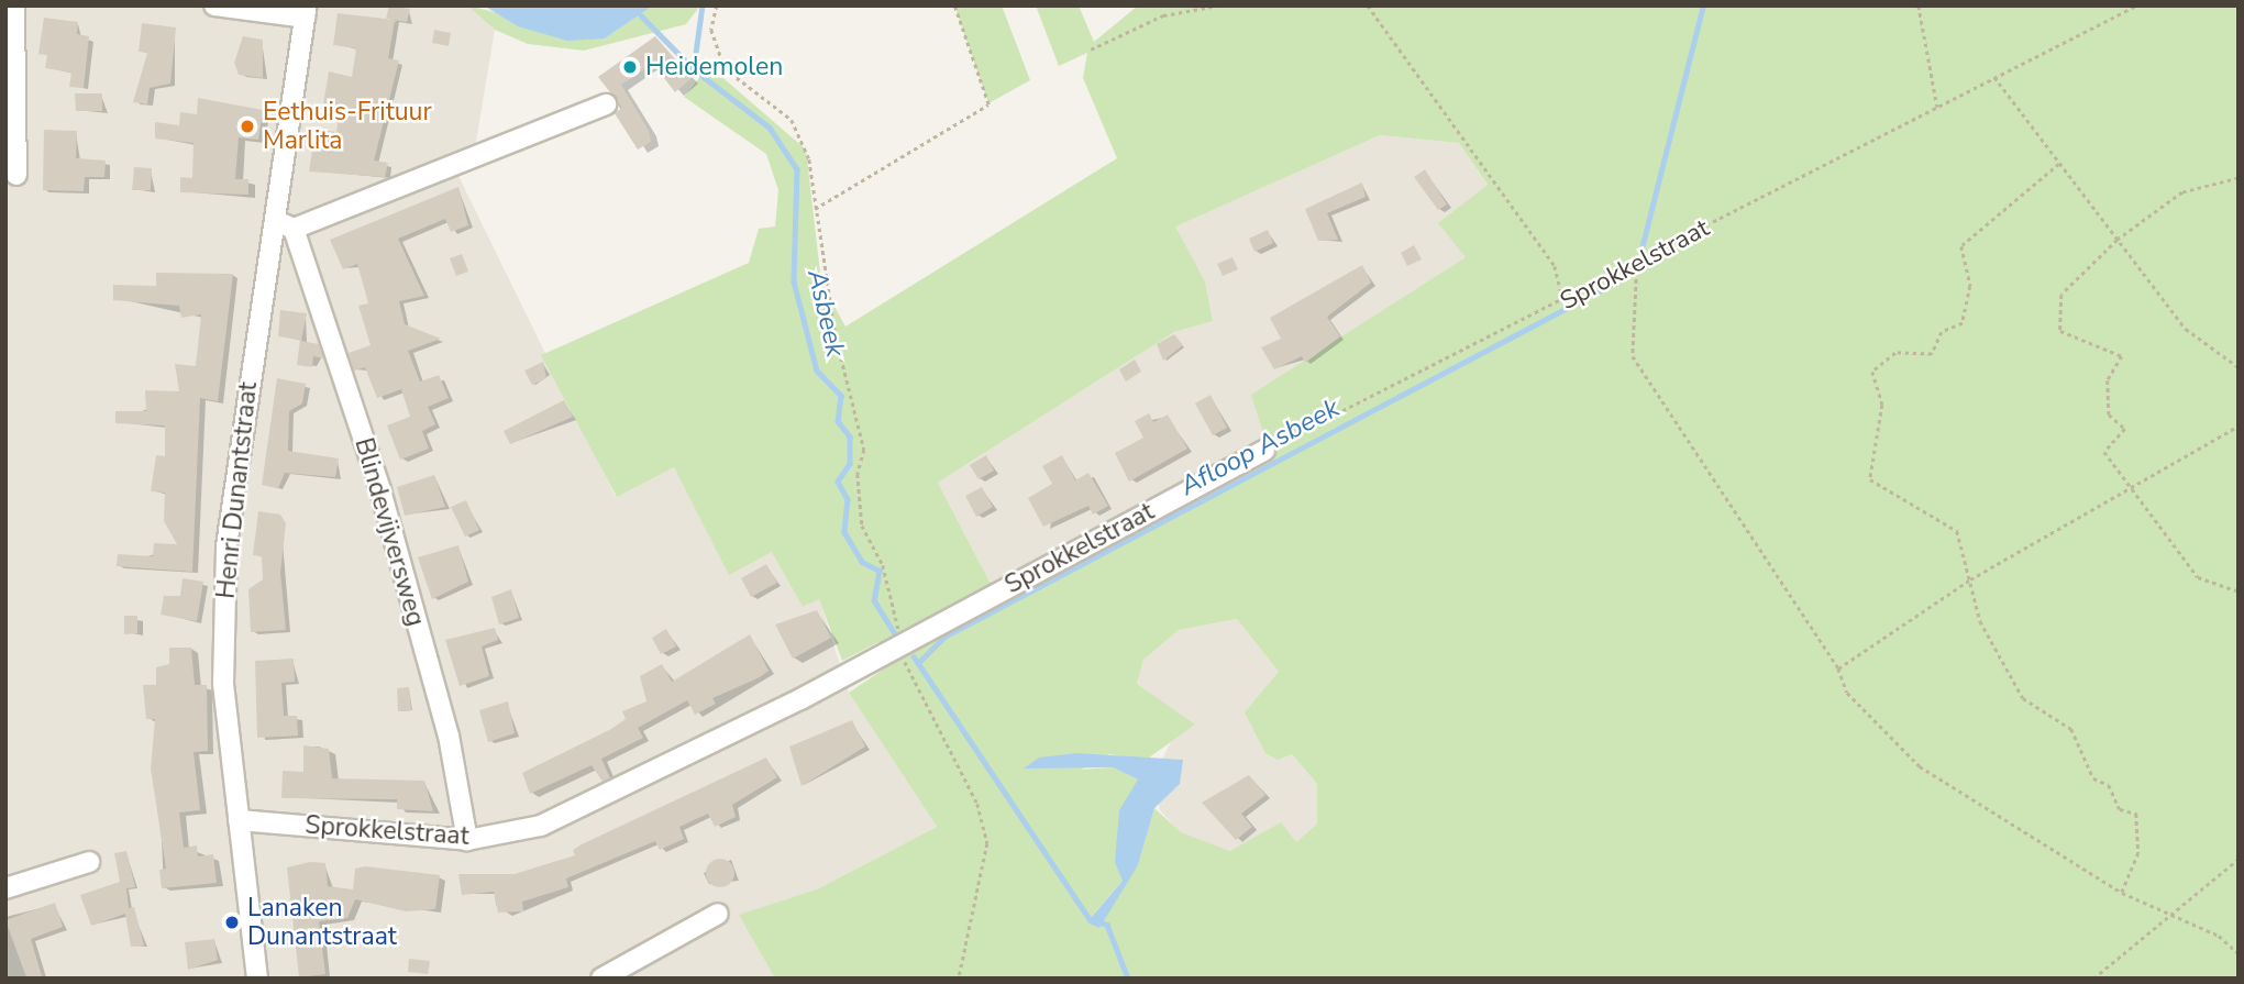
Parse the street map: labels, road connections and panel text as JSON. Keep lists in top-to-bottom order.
{
  "streets": {
    "street": ["Sprokkelstraat", "Henri Dunantstraat", "Blindevijversweg"]
  },
  "crossings": [
    ["Sprokkelstraat", "Henri Dunantstraat"],
    ["Sprokkelstraat", "Blindevijversweg"]
  ],
  "water": ["Asbeek", "Afloop Asbeek"],
  "places": ["Heidemolen", "Eethuis-Frituur Marlita", "Lanaken Dunantstraat"]
}
